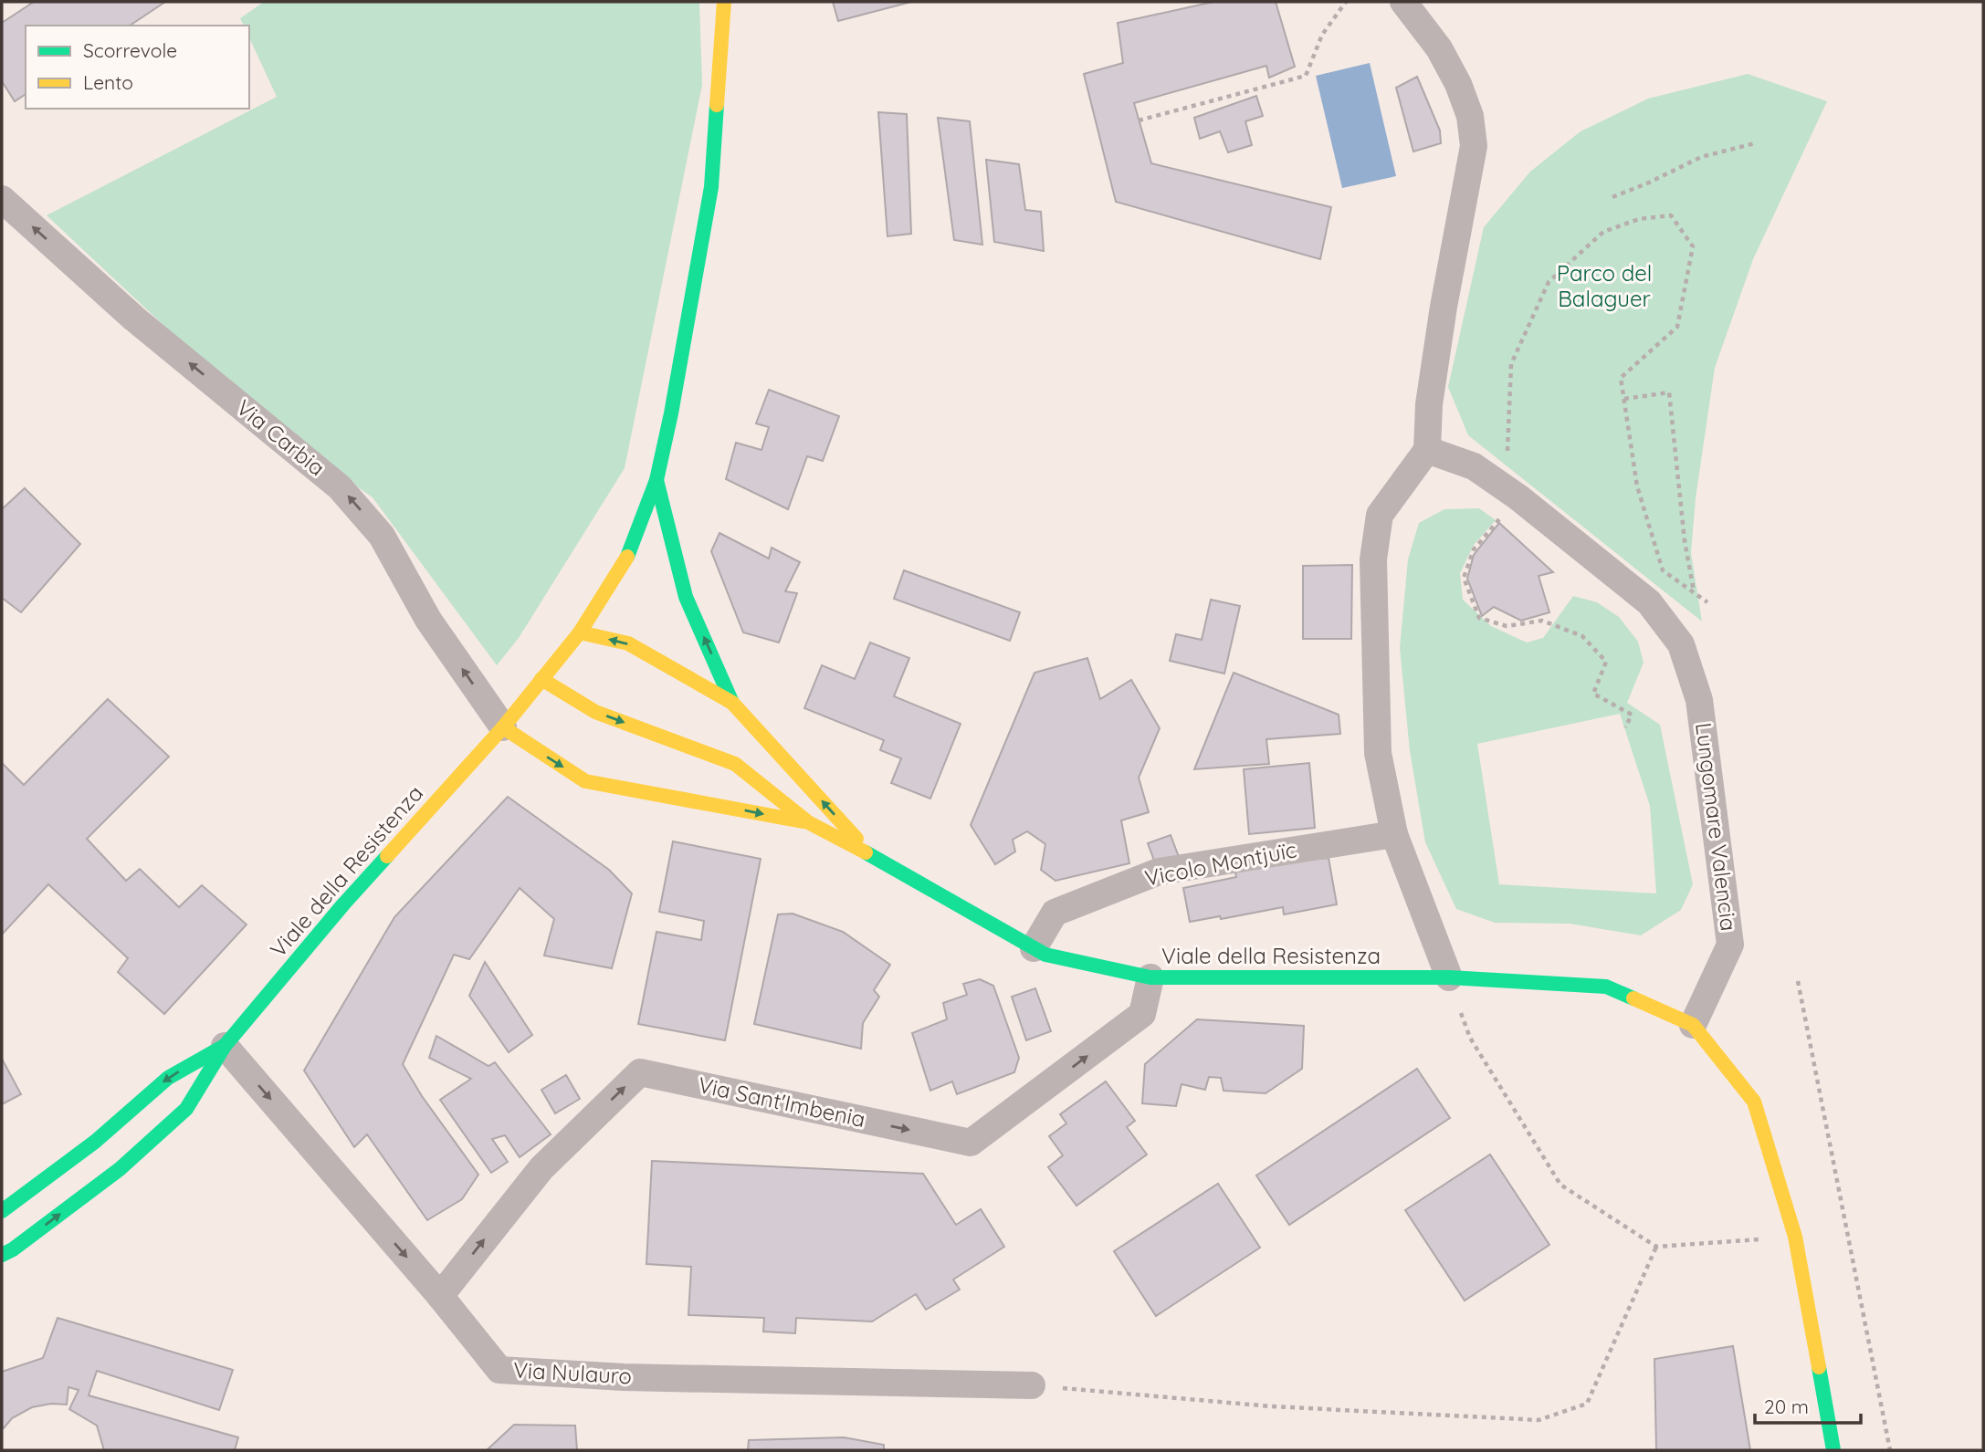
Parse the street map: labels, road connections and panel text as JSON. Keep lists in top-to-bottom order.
{
  "streets": {
    "street": [
      "Via Carbia",
      "Lungomare Valencia",
      "Vicolo Montjuïc",
      "Viale della Resistenza",
      "Via Sant'Imbenia",
      "Via Nulauro"
    ]
  },
  "crossings": [
    ["Via Carbia", "Viale della Resistenza"],
    ["Lungomare Valencia", "Viale della Resistenza"],
    ["Vicolo Montjuïc", "Viale della Resistenza"],
    ["Viale della Resistenza", "Via Sant'Imbenia"],
    ["Viale della Resistenza", "Via Nulauro"],
    ["Via Sant'Imbenia", "Via Nulauro"]
  ],
  "one_way": ["Via Carbia", "Via Sant'Imbenia"],
  "parks": ["Parco del Balaguer"],
  "legend": ["Scorrevole", "Lento"],
  "scale_bar": "20 m"
}
